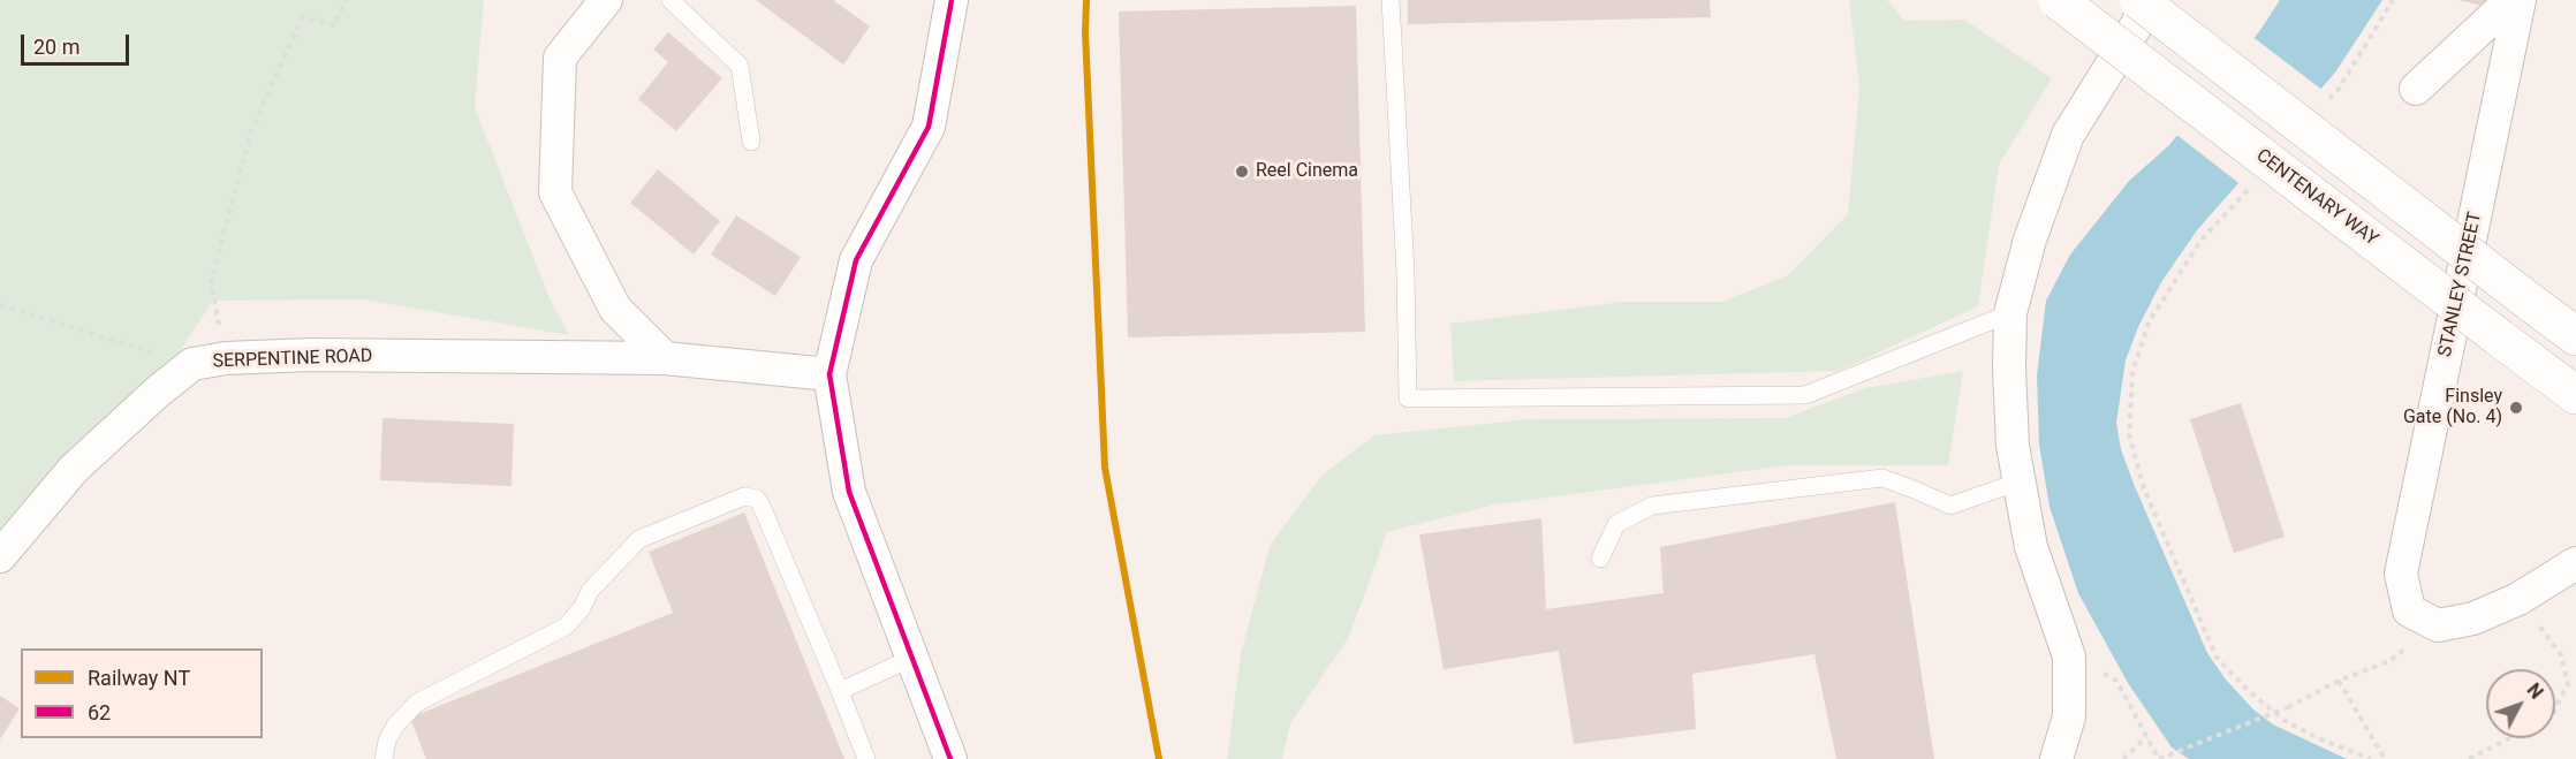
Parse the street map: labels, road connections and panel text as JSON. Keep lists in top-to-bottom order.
{
  "streets": {
    "main road": ["CENTENARY WAY"],
    "street": ["STANLEY STREET", "SERPENTINE ROAD"]
  },
  "places": ["Reel Cinema", "Finsley Gate (No. 4)"],
  "lines": ["rail line NT", "transit line 62"],
  "legend": ["Railway NT", "62"],
  "scale_bar": "20 m",
  "north": "top right"
}
